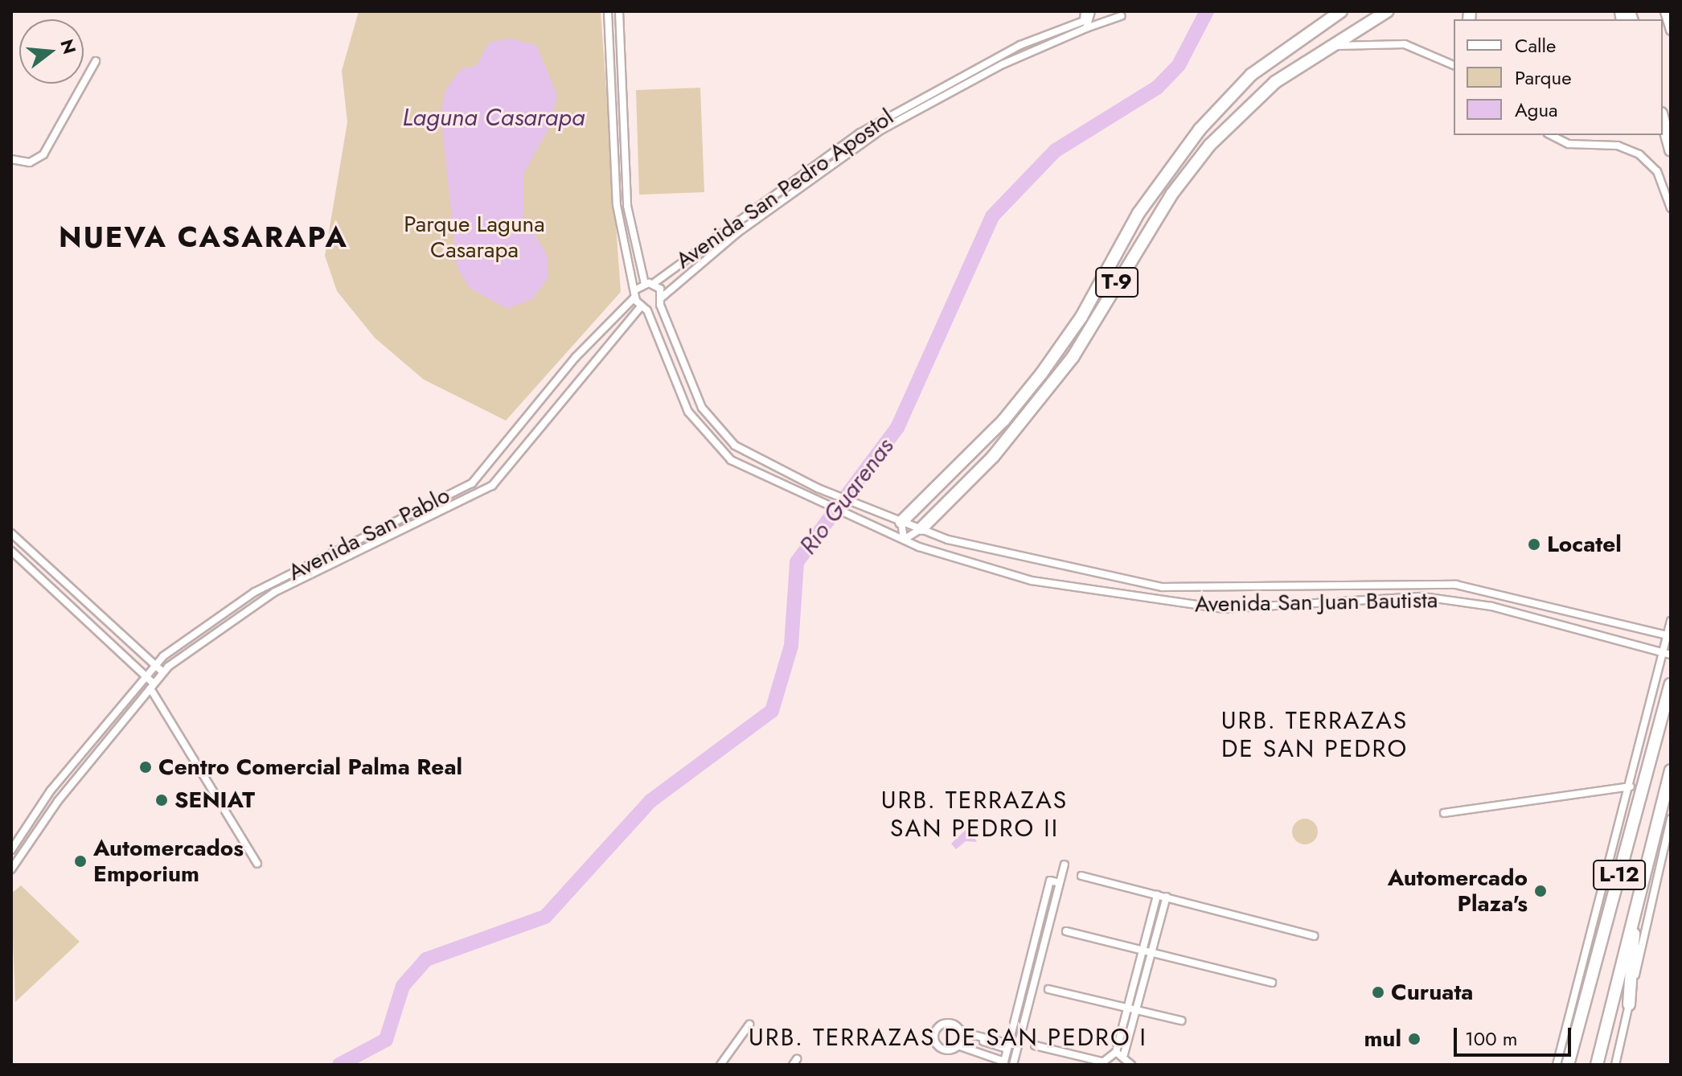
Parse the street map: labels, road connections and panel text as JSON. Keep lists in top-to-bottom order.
{
  "streets": {
    "highway": ["T-9", "L-12"],
    "street": ["Avenida San Pedro Apostol", "Avenida San Pablo", "Avenida San Juan Bautista"]
  },
  "crossings": [
    ["Avenida San Pedro Apostol", "Avenida San Pablo"],
    ["Avenida San Pedro Apostol", "Avenida San Juan Bautista"],
    ["T-9", "Avenida San Juan Bautista"],
    ["Avenida San Pablo", "Avenida San Juan Bautista"],
    ["Avenida San Juan Bautista", "L-12"]
  ],
  "districts": [
    "NUEVA CASARAPA",
    "URB. TERRAZAS DE SAN PEDRO",
    "URB. TERRAZAS SAN PEDRO II",
    "URB. TERRAZAS DE SAN PEDRO I"
  ],
  "water": ["Laguna Casarapa", "Río Guarenas"],
  "parks": ["Parque Laguna Casarapa"],
  "places": [
    "Locatel",
    "Centro Comercial Palma Real",
    "SENIAT",
    "Automercados Emporium",
    "Automercado Plaza's",
    "Curuata",
    "mul"
  ],
  "legend": ["Calle", "Parque", "Agua"],
  "scale_bar": "100 m",
  "north": "right"
}
